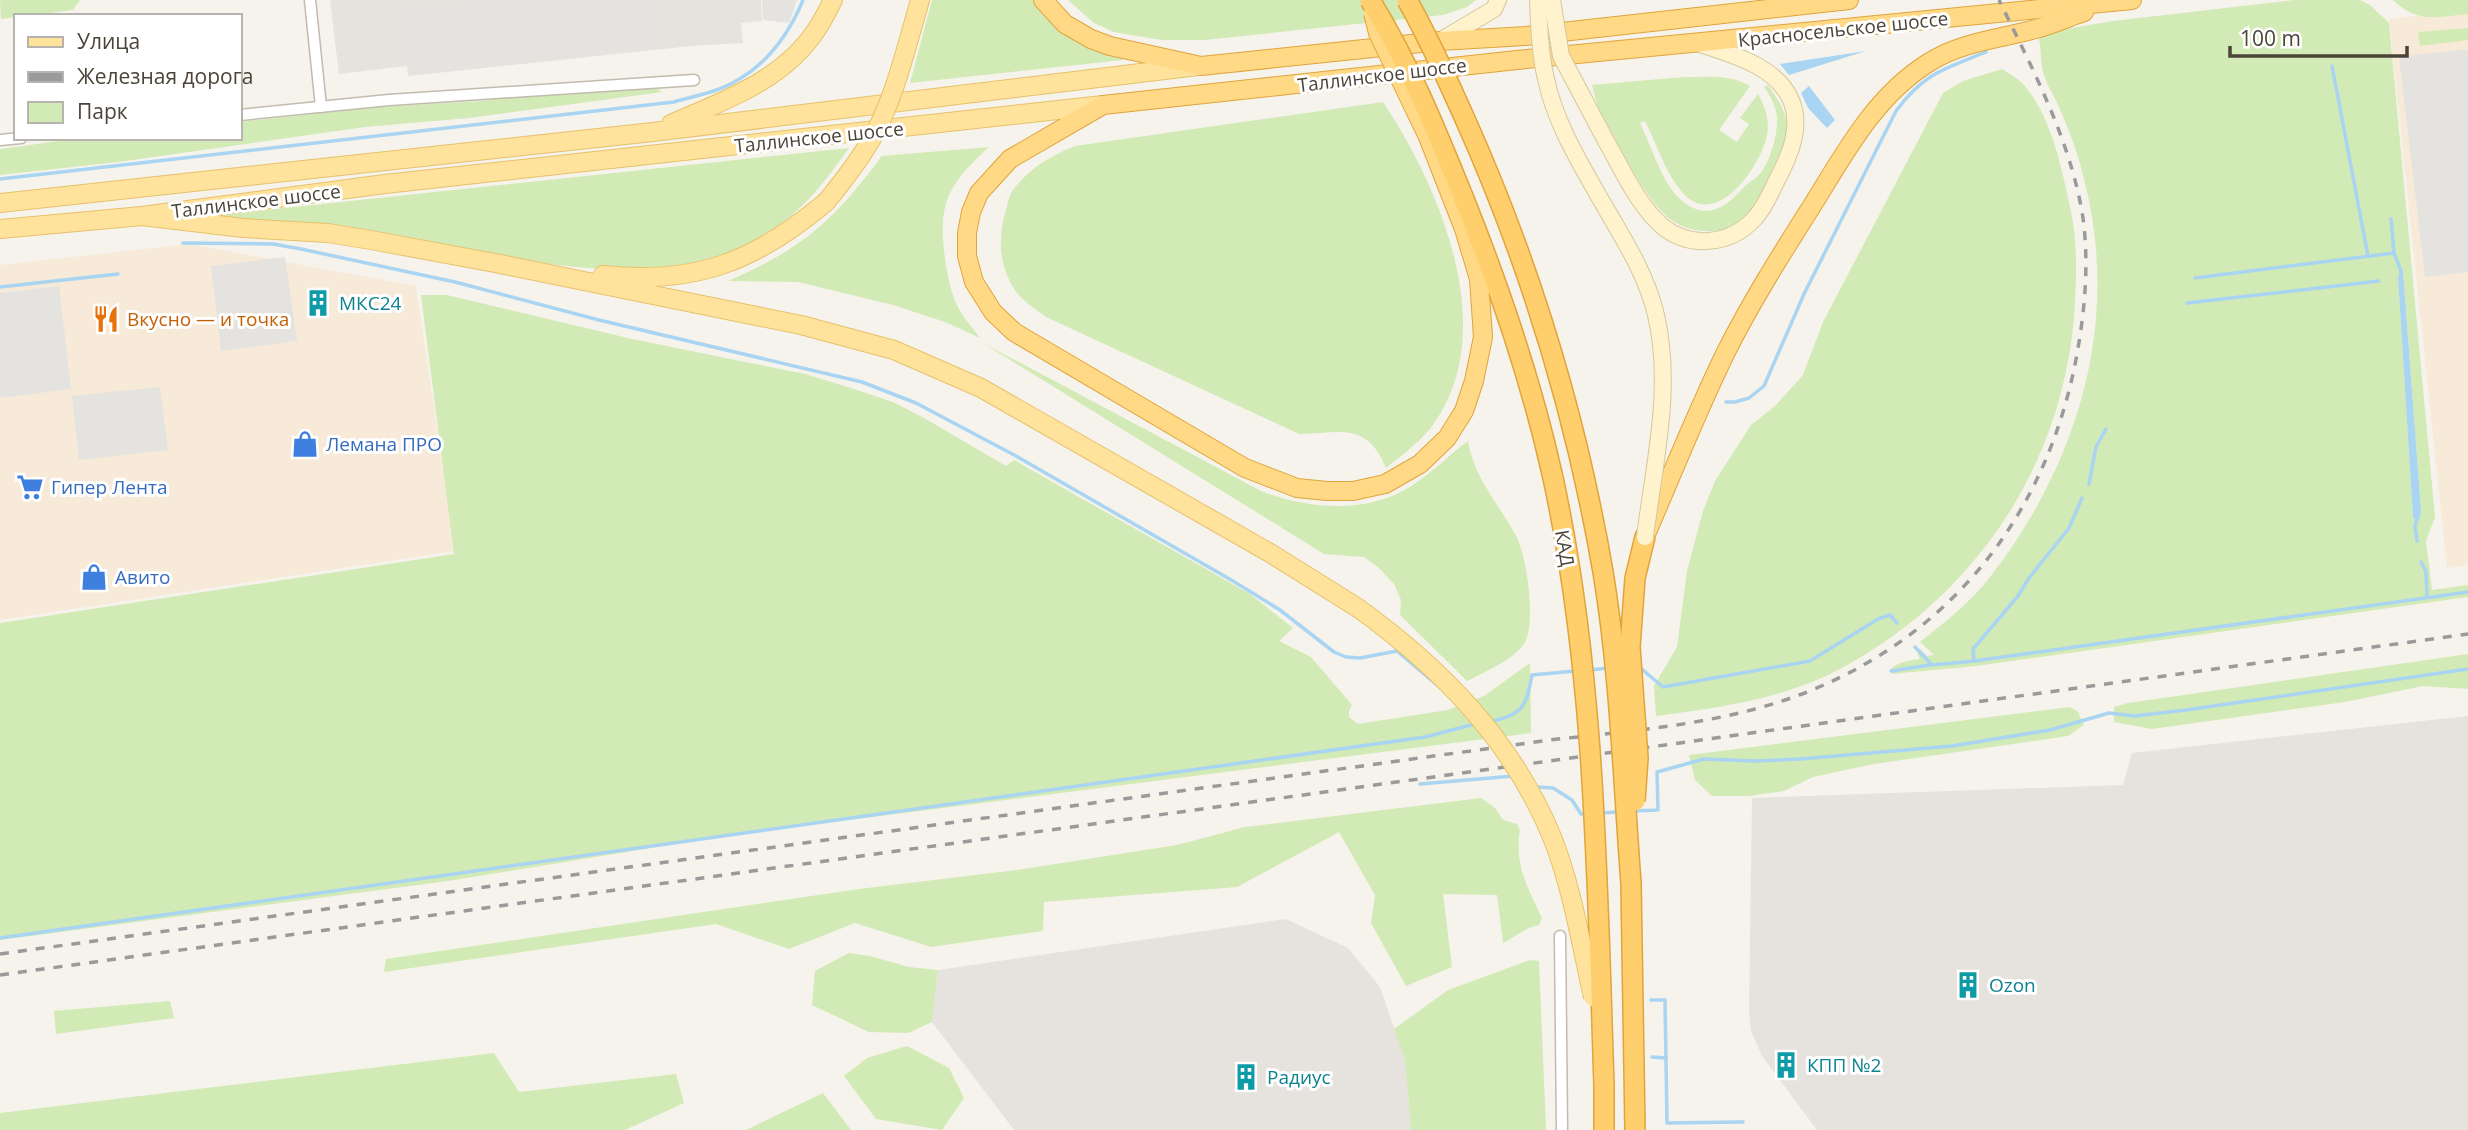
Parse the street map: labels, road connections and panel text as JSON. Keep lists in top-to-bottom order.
{
  "streets": {
    "highway": ["Красносельское шоссе", "Таллинское шоссе", "КАД"]
  },
  "crossings": [
    ["Красносельское шоссе", "Таллинское шоссе"]
  ],
  "places": {
    "building": [
      "МКС24",
      "Ozon",
      "КПП №2",
      "Радиус"
    ],
    "restaurant": ["Вкусно — и точка"],
    "shop": ["Лемана ПРО", "Авито"],
    "supermarket": ["Гипер Лента"]
  },
  "legend": ["Улица", "Железная дорога", "Парк"],
  "scale_bar": "100 m"
}
